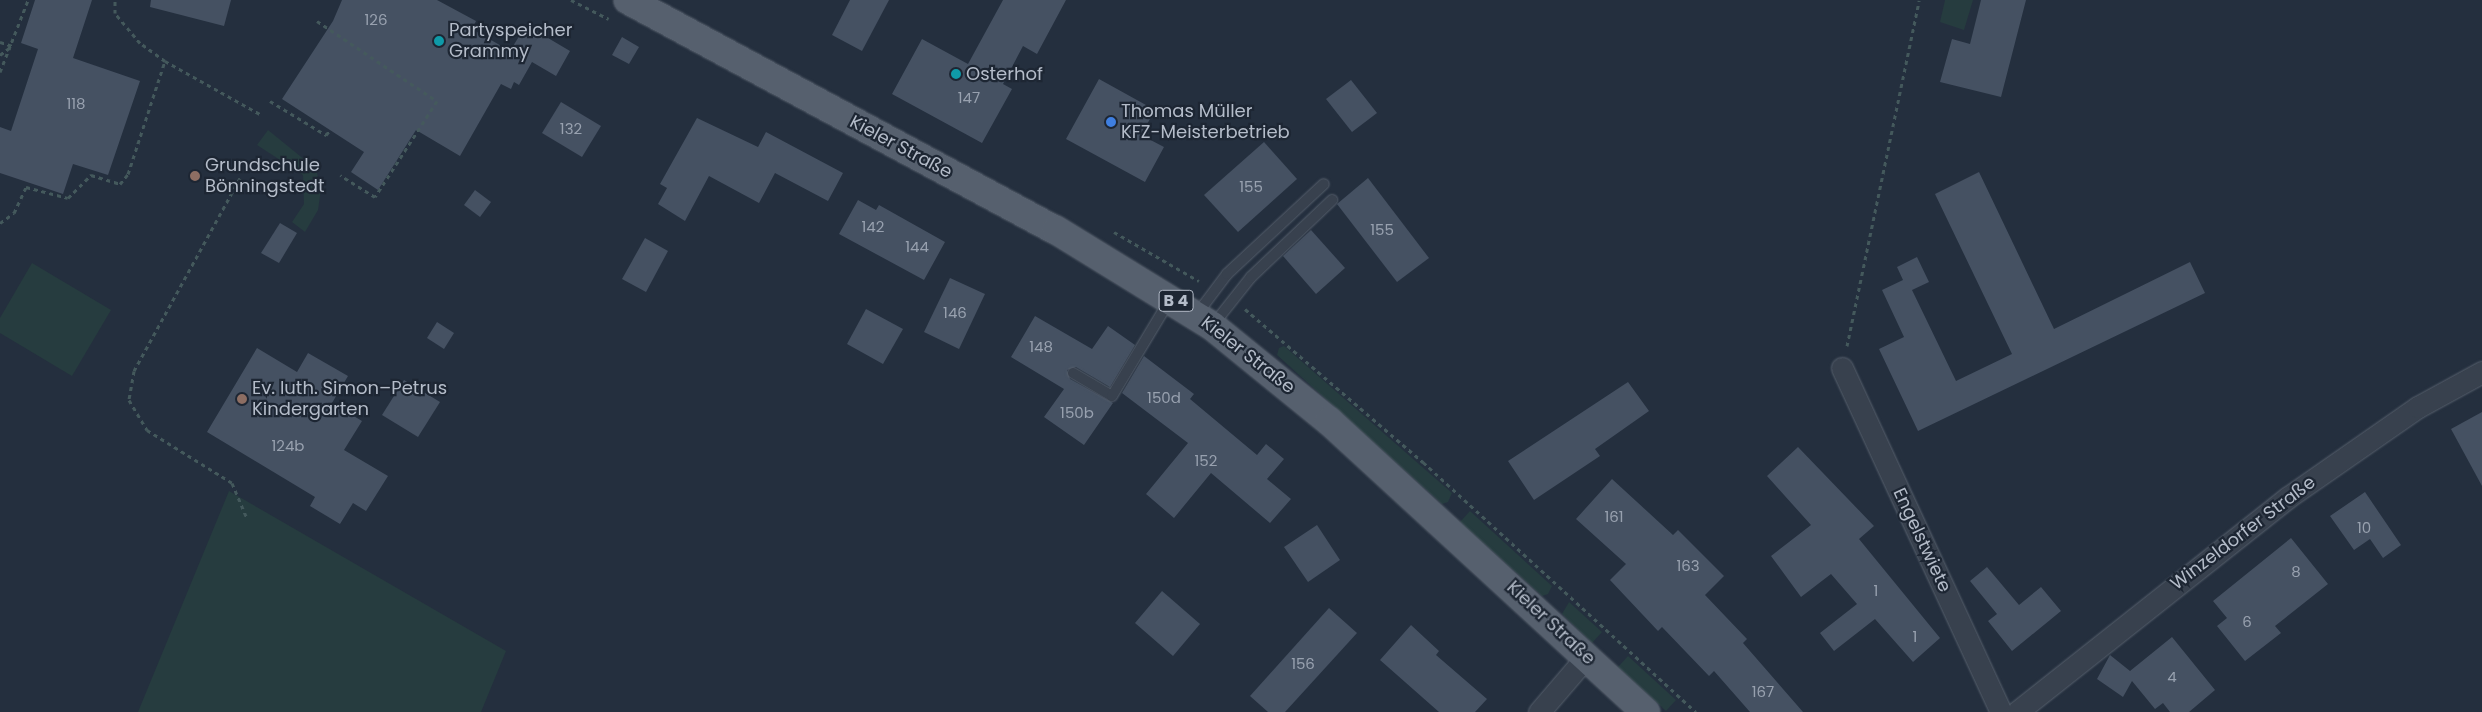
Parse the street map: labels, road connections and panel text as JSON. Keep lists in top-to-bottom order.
{
  "streets": {
    "main road": ["Kieler Straße", "B 4"],
    "street": ["Winzeldorfer Straße", "Engelstwiete"]
  },
  "places": [
    "Partyspeicher Grammy",
    "Osterhof",
    "Thomas Müller KFZ-Meisterbetrieb",
    "Grundschule Bönningstedt",
    "Ev. luth. Simon–Petrus Kindergarten"
  ],
  "house_numbers": [
    "126",
    "147",
    "118",
    "132",
    "155",
    "142",
    "155",
    "144",
    "146",
    "148",
    "150d",
    "150b",
    "124b",
    "152",
    "161",
    "10",
    "163",
    "8",
    "1",
    "6",
    "1",
    "156",
    "4",
    "167"
  ]
}
